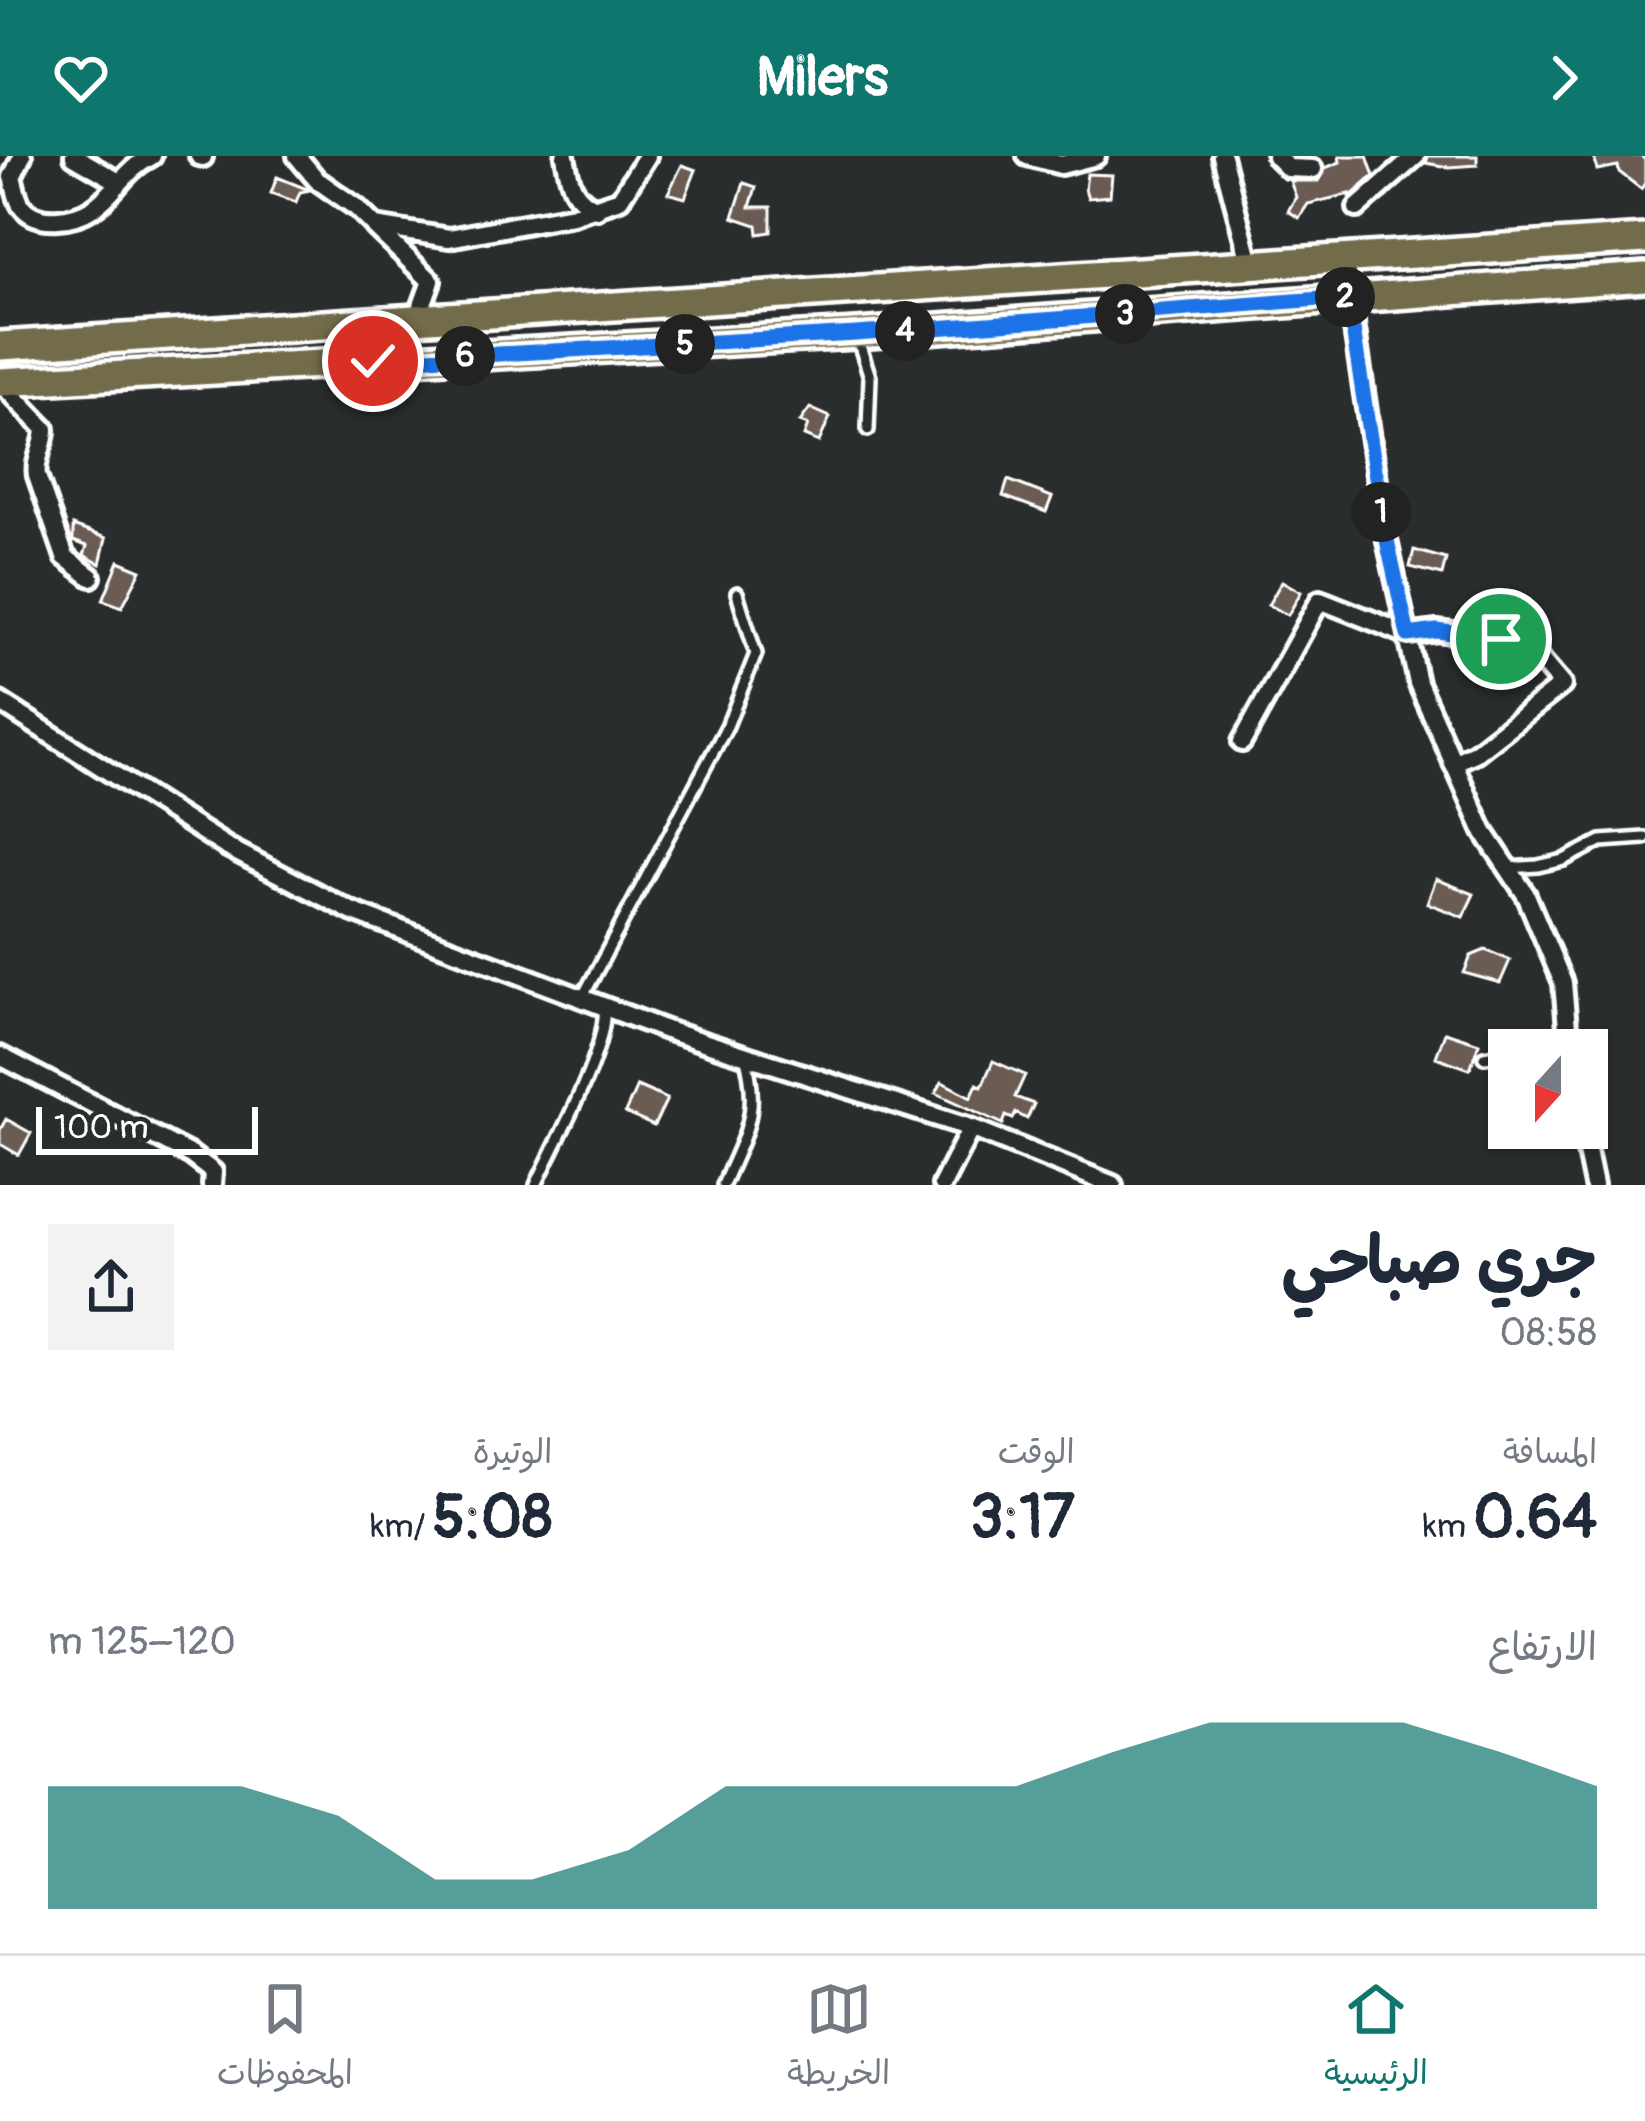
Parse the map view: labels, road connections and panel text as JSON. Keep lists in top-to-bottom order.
{
  "scale_bar": "100 m",
  "north": "bottom",
  "page": {
    "header": "Milers",
    "pins": [
      "2",
      "3",
      "4",
      "5",
      "6",
      "1"
    ],
    "scale": "100 m",
    "heading": ["جري صباحي", "08:58"],
    "stats": [
      ["المسافة", "0.64 km"],
      ["الوقت", "3:17"],
      ["الوتيرة", "5:08 /km"]
    ],
    "chart": ["الارتفاع", "120–125 m"],
    "tabs": ["الرئيسية", "الخريطة", "المحفوظات"]
  }
}
